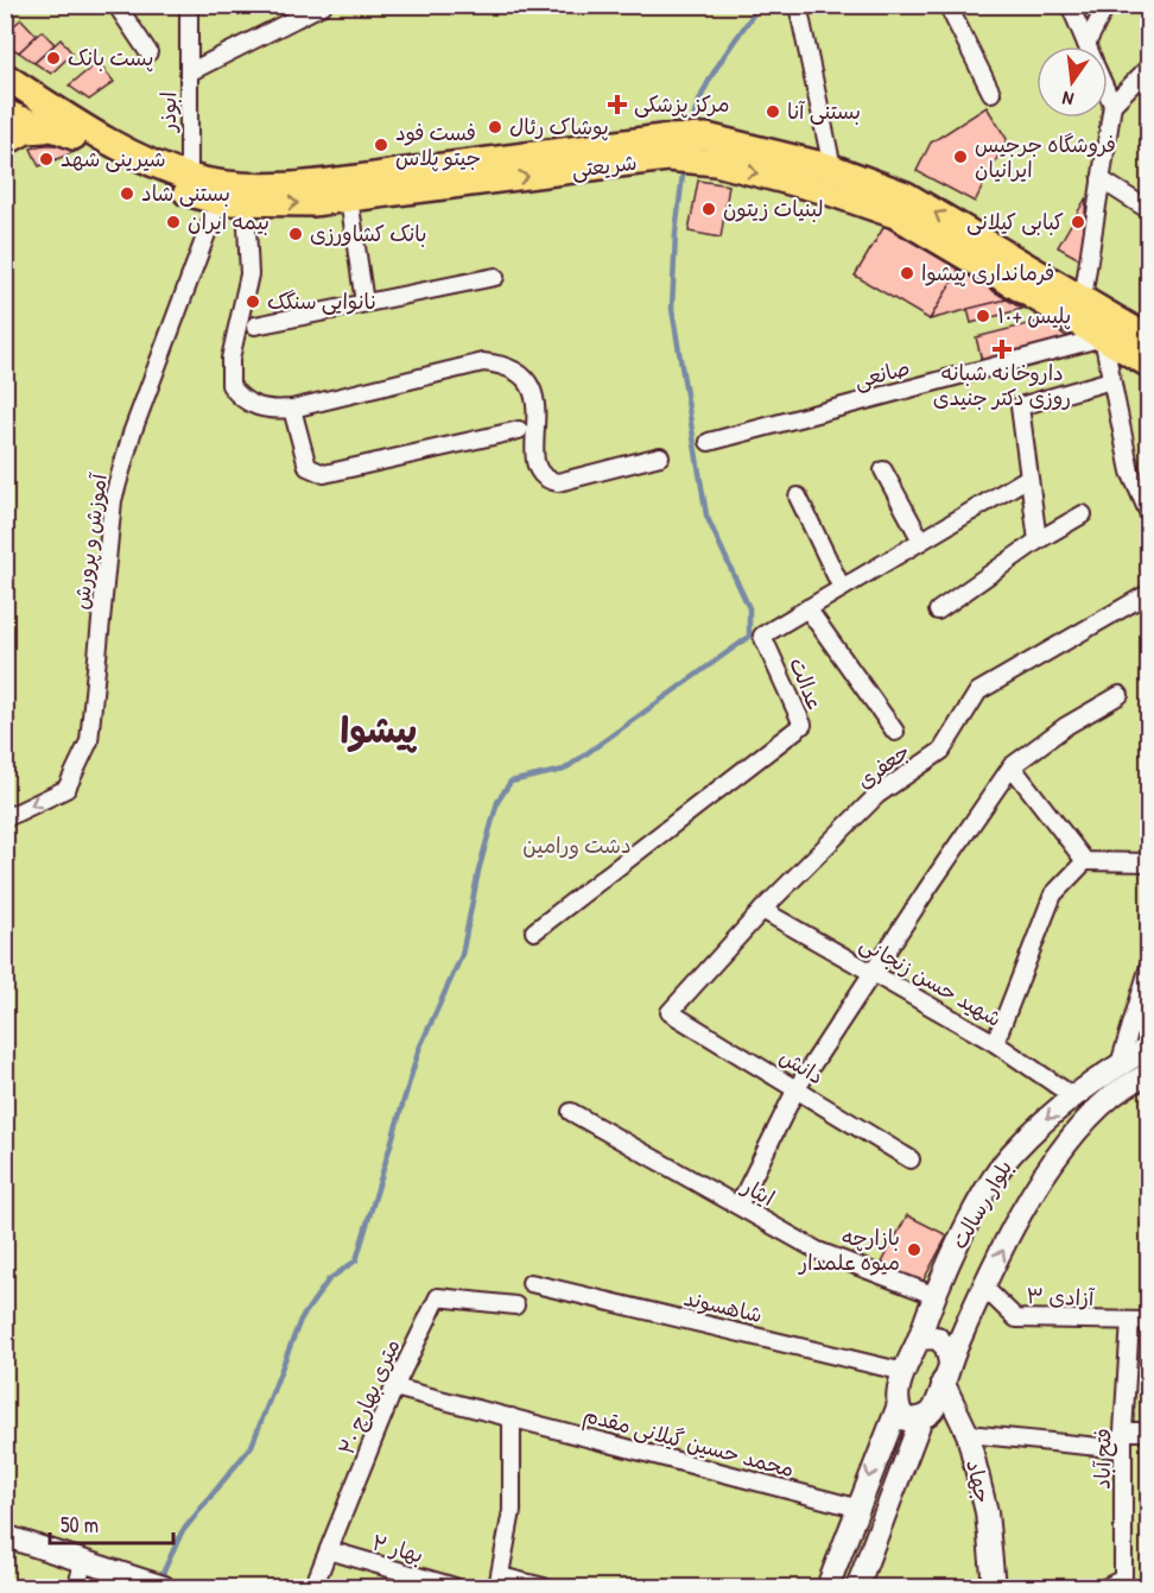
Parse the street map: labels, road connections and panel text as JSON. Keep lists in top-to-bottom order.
{
  "streets": {
    "main road": ["شریعتی", "بلوار رسالت", "جهاد"],
    "street": [
      "ابوذر",
      "صانعی",
      "آموزش و پرورش",
      "عدالت",
      "جعفری",
      "شهید حسن زنجانی",
      "دانش",
      "ایثار",
      "آزادی ۳",
      "شاهسوند",
      "۲۰ متری بهارچ",
      "محمد حسین گیلانی مقدم",
      "فتح آباد",
      "بهار ۲"
    ]
  },
  "crossings": [
    ["ابوذر", "شریعتی"],
    ["شریعتی", "صانعی"],
    ["شریعتی", "آموزش و پرورش"],
    ["جعفری", "شهید حسن زنجانی"],
    ["جعفری", "دانش"],
    ["شهید حسن زنجانی", "بلوار رسالت"],
    ["ایثار", "بلوار رسالت"],
    ["بلوار رسالت", "آزادی ۳"],
    ["بلوار رسالت", "شاهسوند"],
    ["بلوار رسالت", "جهاد"],
    ["آزادی ۳", "فتح آباد"],
    ["۲۰ متری بهارچ", "محمد حسین گیلانی مقدم"],
    ["۲۰ متری بهارچ", "بهار ۲"]
  ],
  "one_way": ["آموزش و پرورش"],
  "districts": ["پیشوا"],
  "parks": ["دشت ورامین"],
  "places": {
    "other": [
      "پست بانک",
      "بستنی آنا",
      "پوشاک رئال",
      "فست فود جیتو پلاس",
      "فروشگاه جرجیس ایرانیان",
      "شیرینی شهد",
      "بستنی شاد",
      "لبنیات زیتون",
      "بیمه ایران",
      "کبابی کیلانی",
      "بانک کشاورزی",
      "فرمانداری پیشوا",
      "نانوایی سنگک",
      "پلیس +۱۰",
      "بازارچه میوه علمدار"
    ],
    "health": ["مرکز پزشکی", "داروخانه شبانه روزی دکتر جنیدی"]
  },
  "scale_bar": "50 m",
  "north": "bottom"
}
